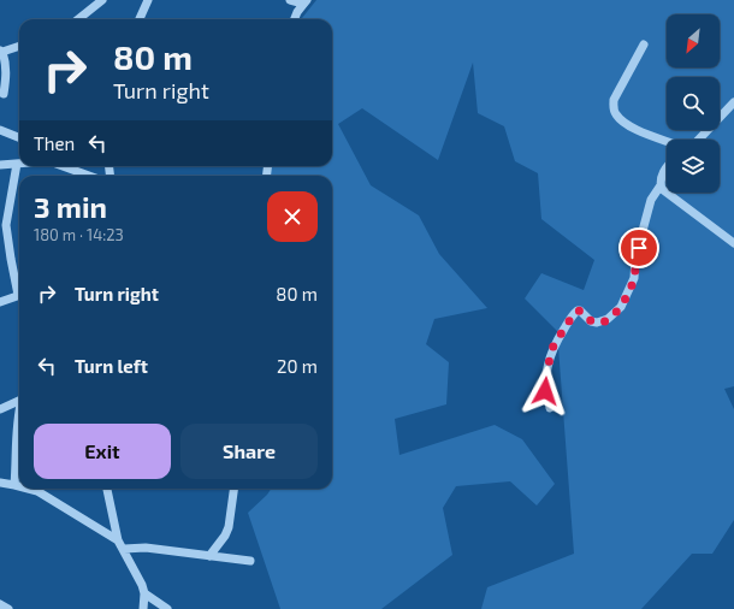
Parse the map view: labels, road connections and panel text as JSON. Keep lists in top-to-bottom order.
{
  "north": "bottom left",
  "page": {
    "turn": ["80 m", "Turn right"],
    "then": "Then",
    "heading": ["3 min", "180 m · 14:23"],
    "list": [
      {
        "name": "Turn right",
        "value": "80 m"
      },
      {
        "name": "Turn left",
        "value": "20 m"
      }
    ],
    "buttons": ["Exit", "Share"]
  }
}
